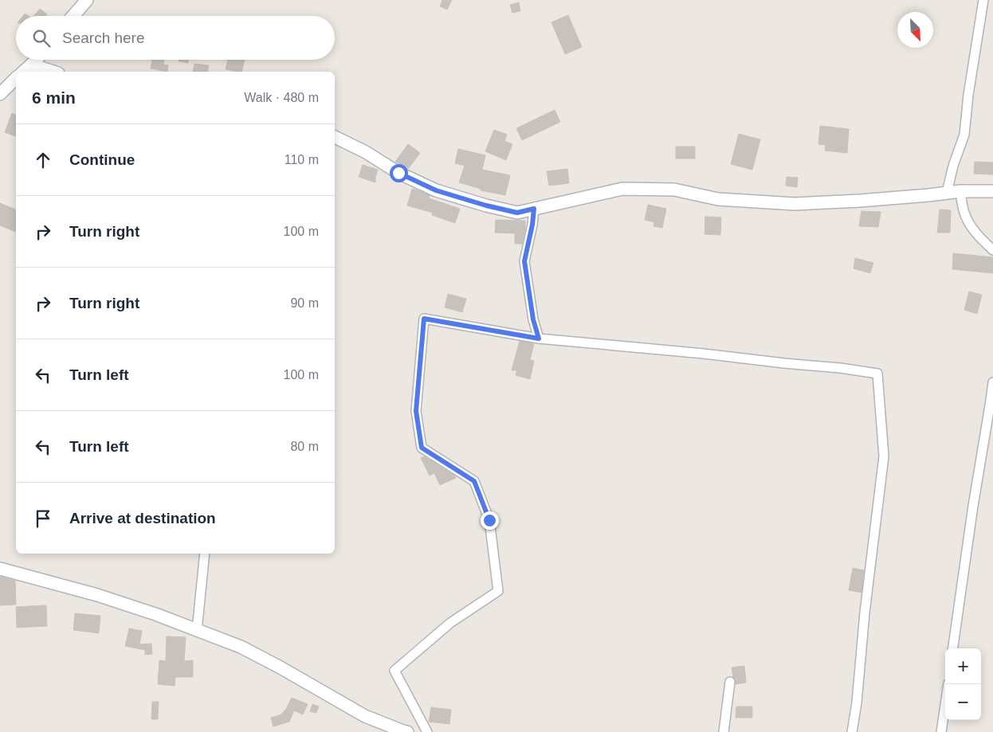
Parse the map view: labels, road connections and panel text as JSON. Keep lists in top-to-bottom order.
{
  "north": "bottom right",
  "page": {
    "search": "Search here",
    "heading": ["6 min", "Walk · 480 m"],
    "list": [
      ["Continue", "110 m"],
      ["Turn right", "100 m"],
      ["Turn right", "90 m"],
      ["Turn left", "100 m"],
      ["Turn left", "80 m"],
      "Arrive at destination"
    ],
    "map_buttons": ["+", "−"]
  }
}
